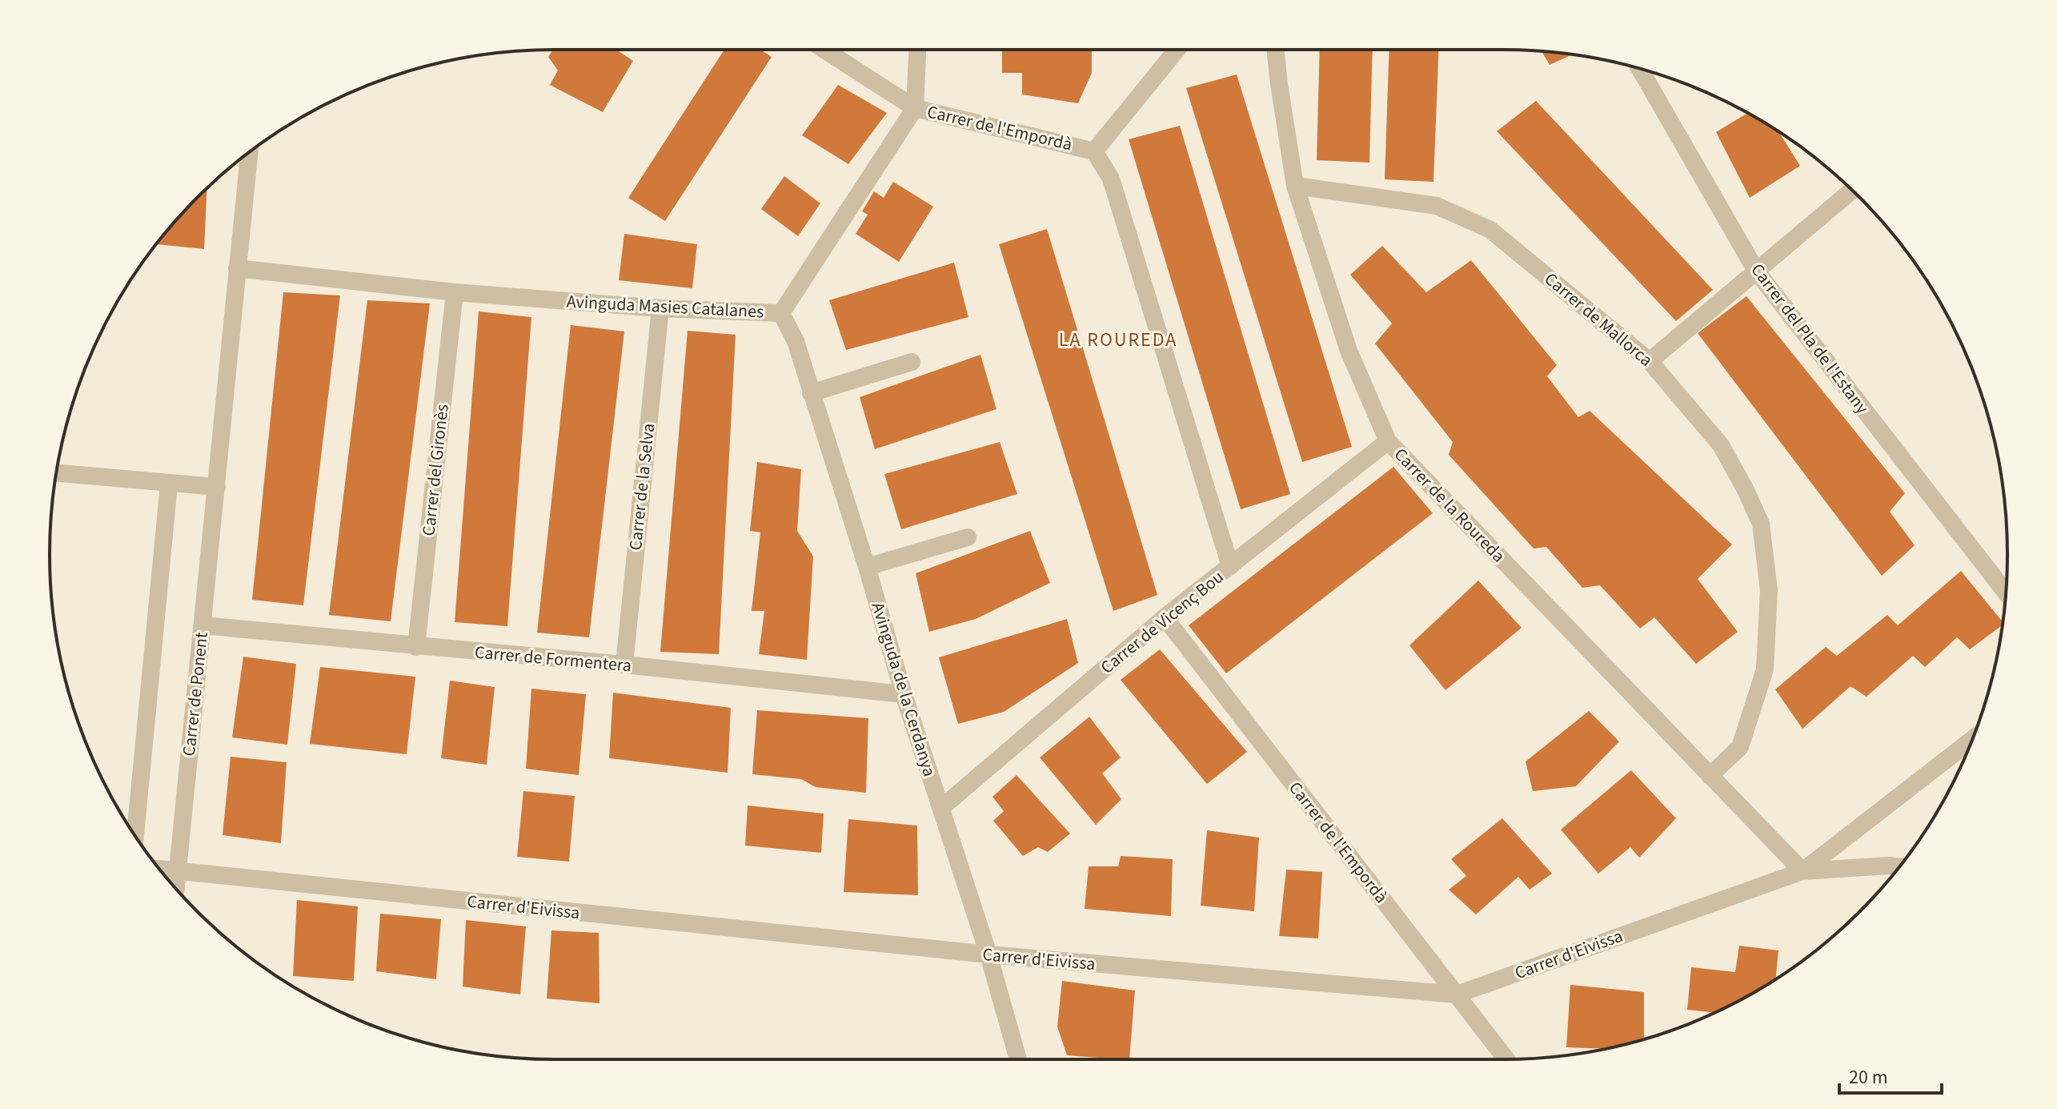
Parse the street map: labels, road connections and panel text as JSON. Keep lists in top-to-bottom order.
{
  "streets": {
    "street": [
      "Carrer de l'Empordà",
      "Avinguda Masies Catalanes",
      "Carrer de Mallorca",
      "Carrer del Pla de l'Estany",
      "Carrer del Gironès",
      "Carrer de la Selva",
      "Carrer de la Roureda",
      "Carrer de Vicenç Bou",
      "Carrer de Formentera",
      "Avinguda de la Cerdanya",
      "Carrer de Ponent",
      "Carrer d'Eivissa"
    ]
  },
  "crossings": [
    ["Carrer de l'Empordà", "Avinguda Masies Catalanes"],
    ["Carrer de l'Empordà", "Carrer de Vicenç Bou"],
    ["Carrer de l'Empordà", "Carrer d'Eivissa"],
    ["Avinguda Masies Catalanes", "Carrer del Gironès"],
    ["Avinguda Masies Catalanes", "Carrer de la Selva"],
    ["Avinguda Masies Catalanes", "Avinguda de la Cerdanya"],
    ["Avinguda Masies Catalanes", "Carrer de Ponent"],
    ["Carrer de Mallorca", "Carrer de la Roureda"],
    ["Carrer del Gironès", "Carrer de Formentera"],
    ["Carrer de la Selva", "Carrer de Formentera"],
    ["Carrer de la Roureda", "Carrer de Vicenç Bou"],
    ["Carrer de la Roureda", "Carrer d'Eivissa"],
    ["Carrer de Vicenç Bou", "Avinguda de la Cerdanya"],
    ["Carrer de Formentera", "Avinguda de la Cerdanya"],
    ["Carrer de Formentera", "Carrer de Ponent"],
    ["Avinguda de la Cerdanya", "Carrer d'Eivissa"],
    ["Carrer de Ponent", "Carrer d'Eivissa"]
  ],
  "districts": ["LA ROUREDA"],
  "scale_bar": "20 m"
}
